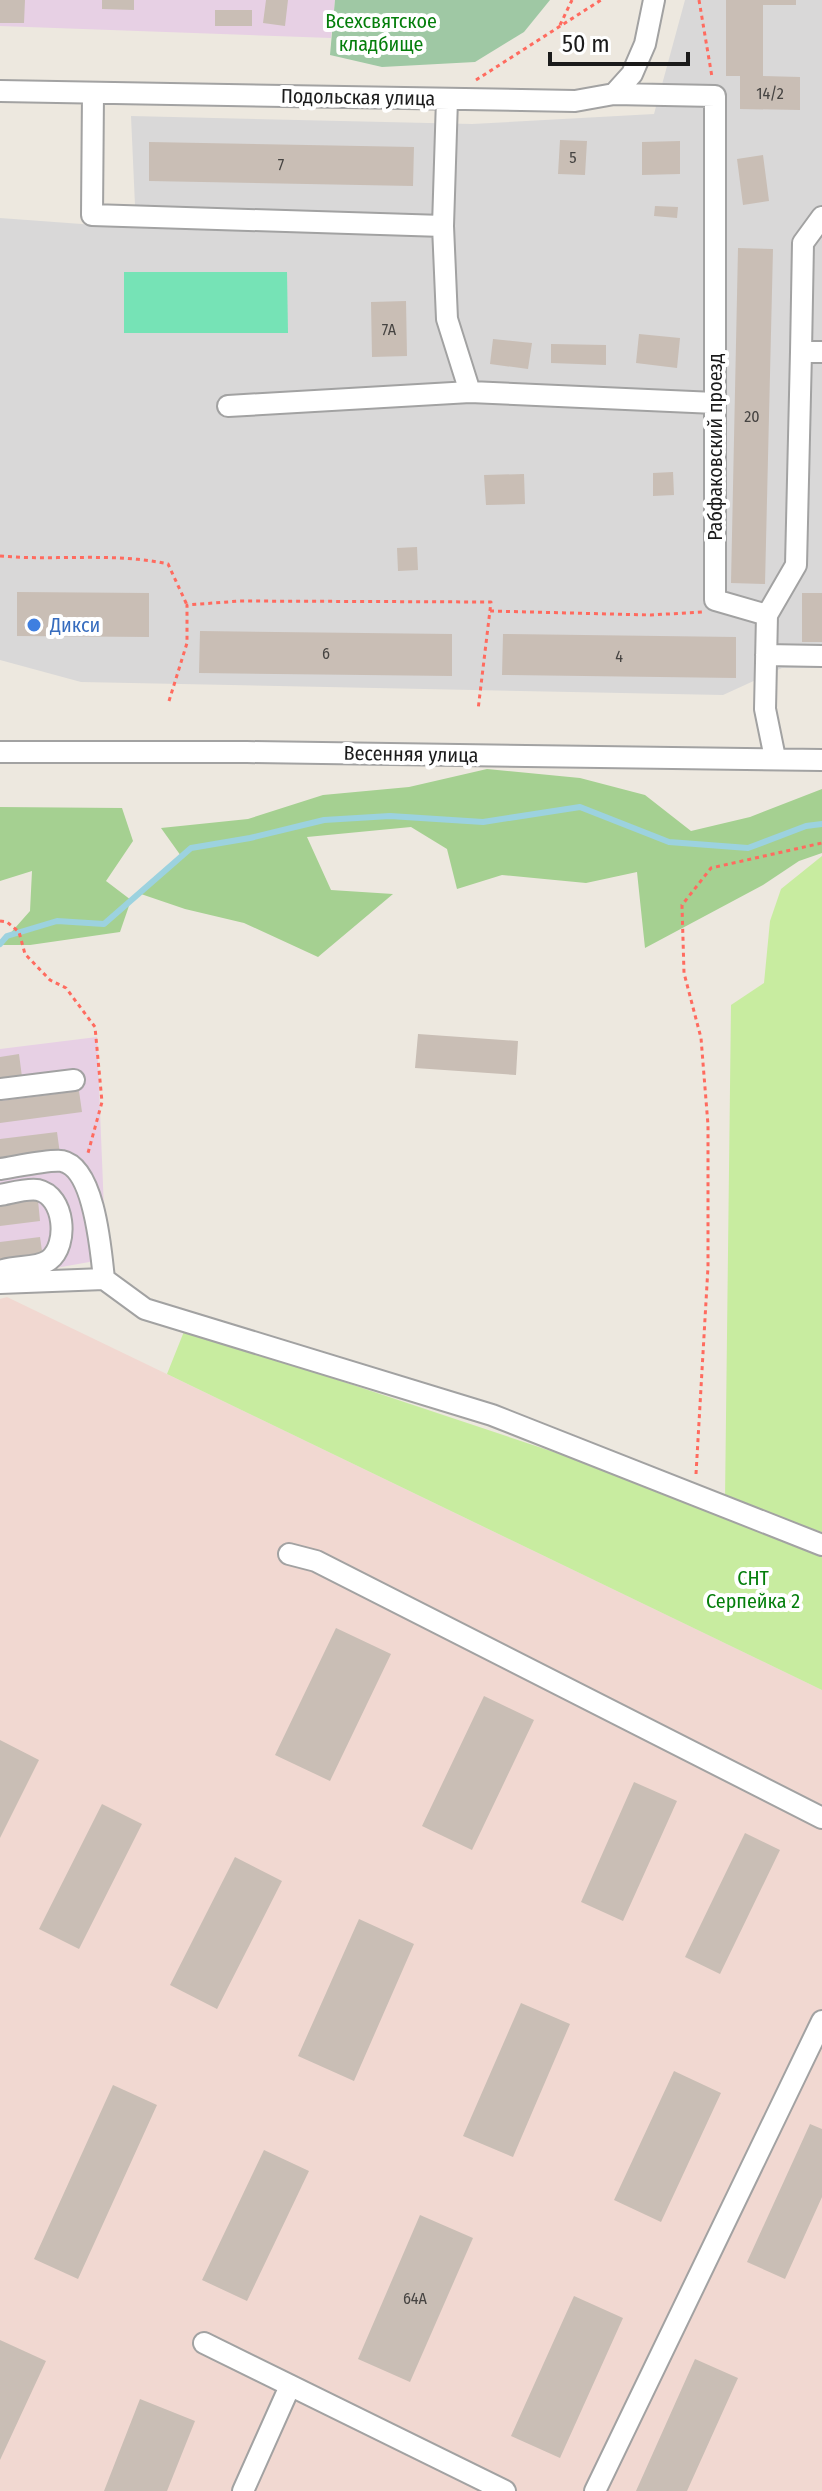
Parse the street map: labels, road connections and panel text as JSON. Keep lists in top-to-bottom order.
{
  "streets": {
    "street": ["Подольская улица", "Рабфаковский проезд", "Весенняя улица"]
  },
  "crossings": [
    ["Подольская улица", "Рабфаковский проезд"]
  ],
  "parks": ["Всехсвятское кладбище", "СНТ Серпейка 2"],
  "places": ["Дикси"],
  "house_numbers": [
    "14/2",
    "5",
    "7",
    "7А",
    "20",
    "6",
    "4",
    "64А"
  ],
  "scale_bar": "50 m"
}
